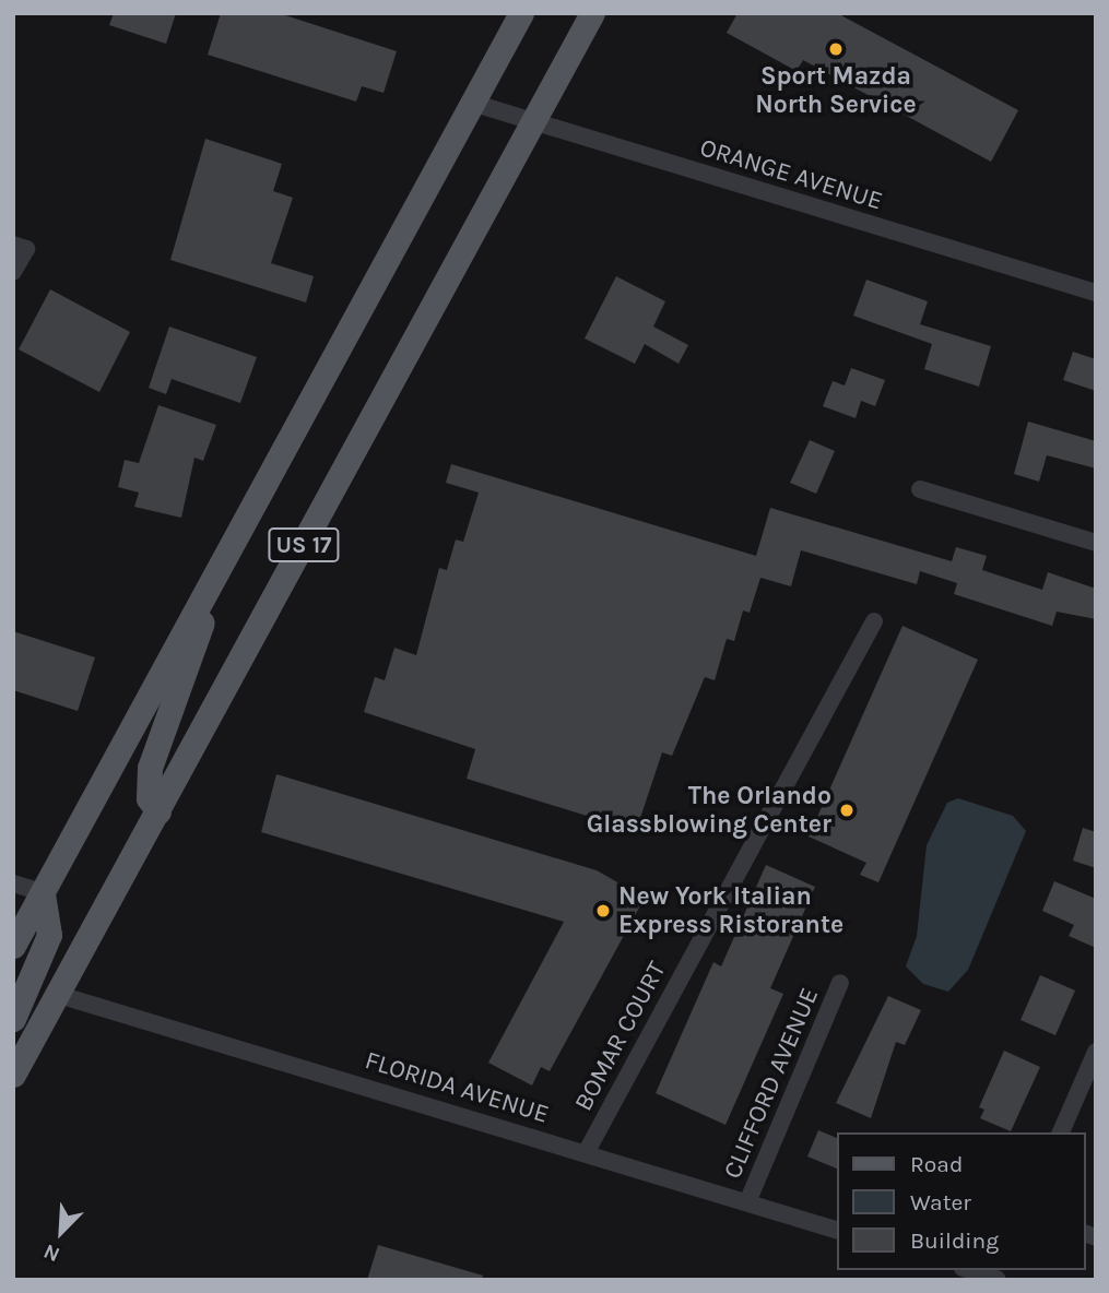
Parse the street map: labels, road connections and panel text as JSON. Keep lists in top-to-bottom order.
{
  "streets": {
    "main road": ["US 17"],
    "street": [
      "ORANGE AVENUE",
      "BOMAR COURT",
      "CLIFFORD AVENUE",
      "FLORIDA AVENUE"
    ]
  },
  "crossings": [
    ["ORANGE AVENUE", "US 17"],
    ["US 17", "FLORIDA AVENUE"],
    ["BOMAR COURT", "FLORIDA AVENUE"],
    ["CLIFFORD AVENUE", "FLORIDA AVENUE"]
  ],
  "places": ["Sport Mazda North Service", "The Orlando Glassblowing Center", "New York Italian Express Ristorante"],
  "legend": ["Road", "Water", "Building"],
  "north": "bottom left"
}
